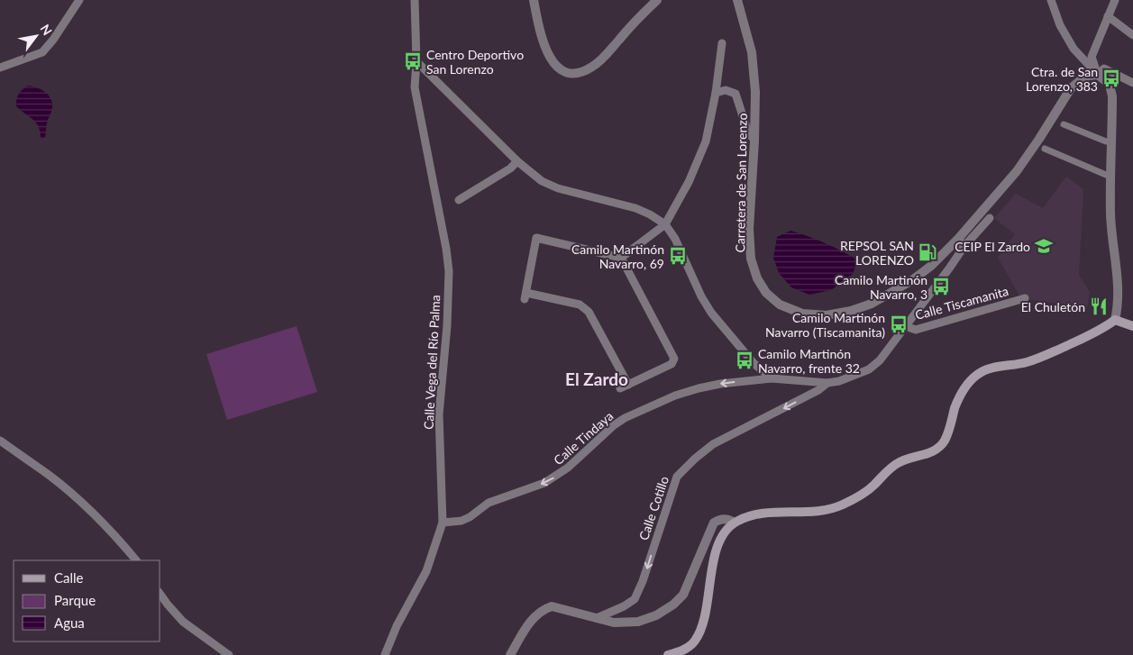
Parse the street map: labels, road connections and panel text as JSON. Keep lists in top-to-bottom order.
{
  "streets": {
    "street": [
      "Carretera de San Lorenzo",
      "Calle Tiscamanita",
      "Calle Vega del Río Palma",
      "Calle Tindaya",
      "Calle Cotillo"
    ]
  },
  "crossings": [
    ["Calle Vega del Río Palma", "Calle Tindaya"],
    ["Calle Tindaya", "Calle Cotillo"]
  ],
  "one_way": ["Calle Tindaya", "Calle Cotillo"],
  "districts": ["El Zardo"],
  "places": {
    "bus stop": [
      "Centro Deportivo San Lorenzo",
      "Ctra. de San Lorenzo, 383",
      "Camilo Martinón Navarro, 69",
      "Camilo Martinón Navarro, 3",
      "Camilo Martinón Navarro (Tiscamanita)",
      "Camilo Martinón Navarro, frente 32"
    ],
    "school or university": ["CEIP El Zardo"],
    "fuel station": ["REPSOL SAN LORENZO"],
    "restaurant": ["El Chuletón"]
  },
  "legend": ["Calle", "Parque", "Agua"],
  "north": "top right"
}
